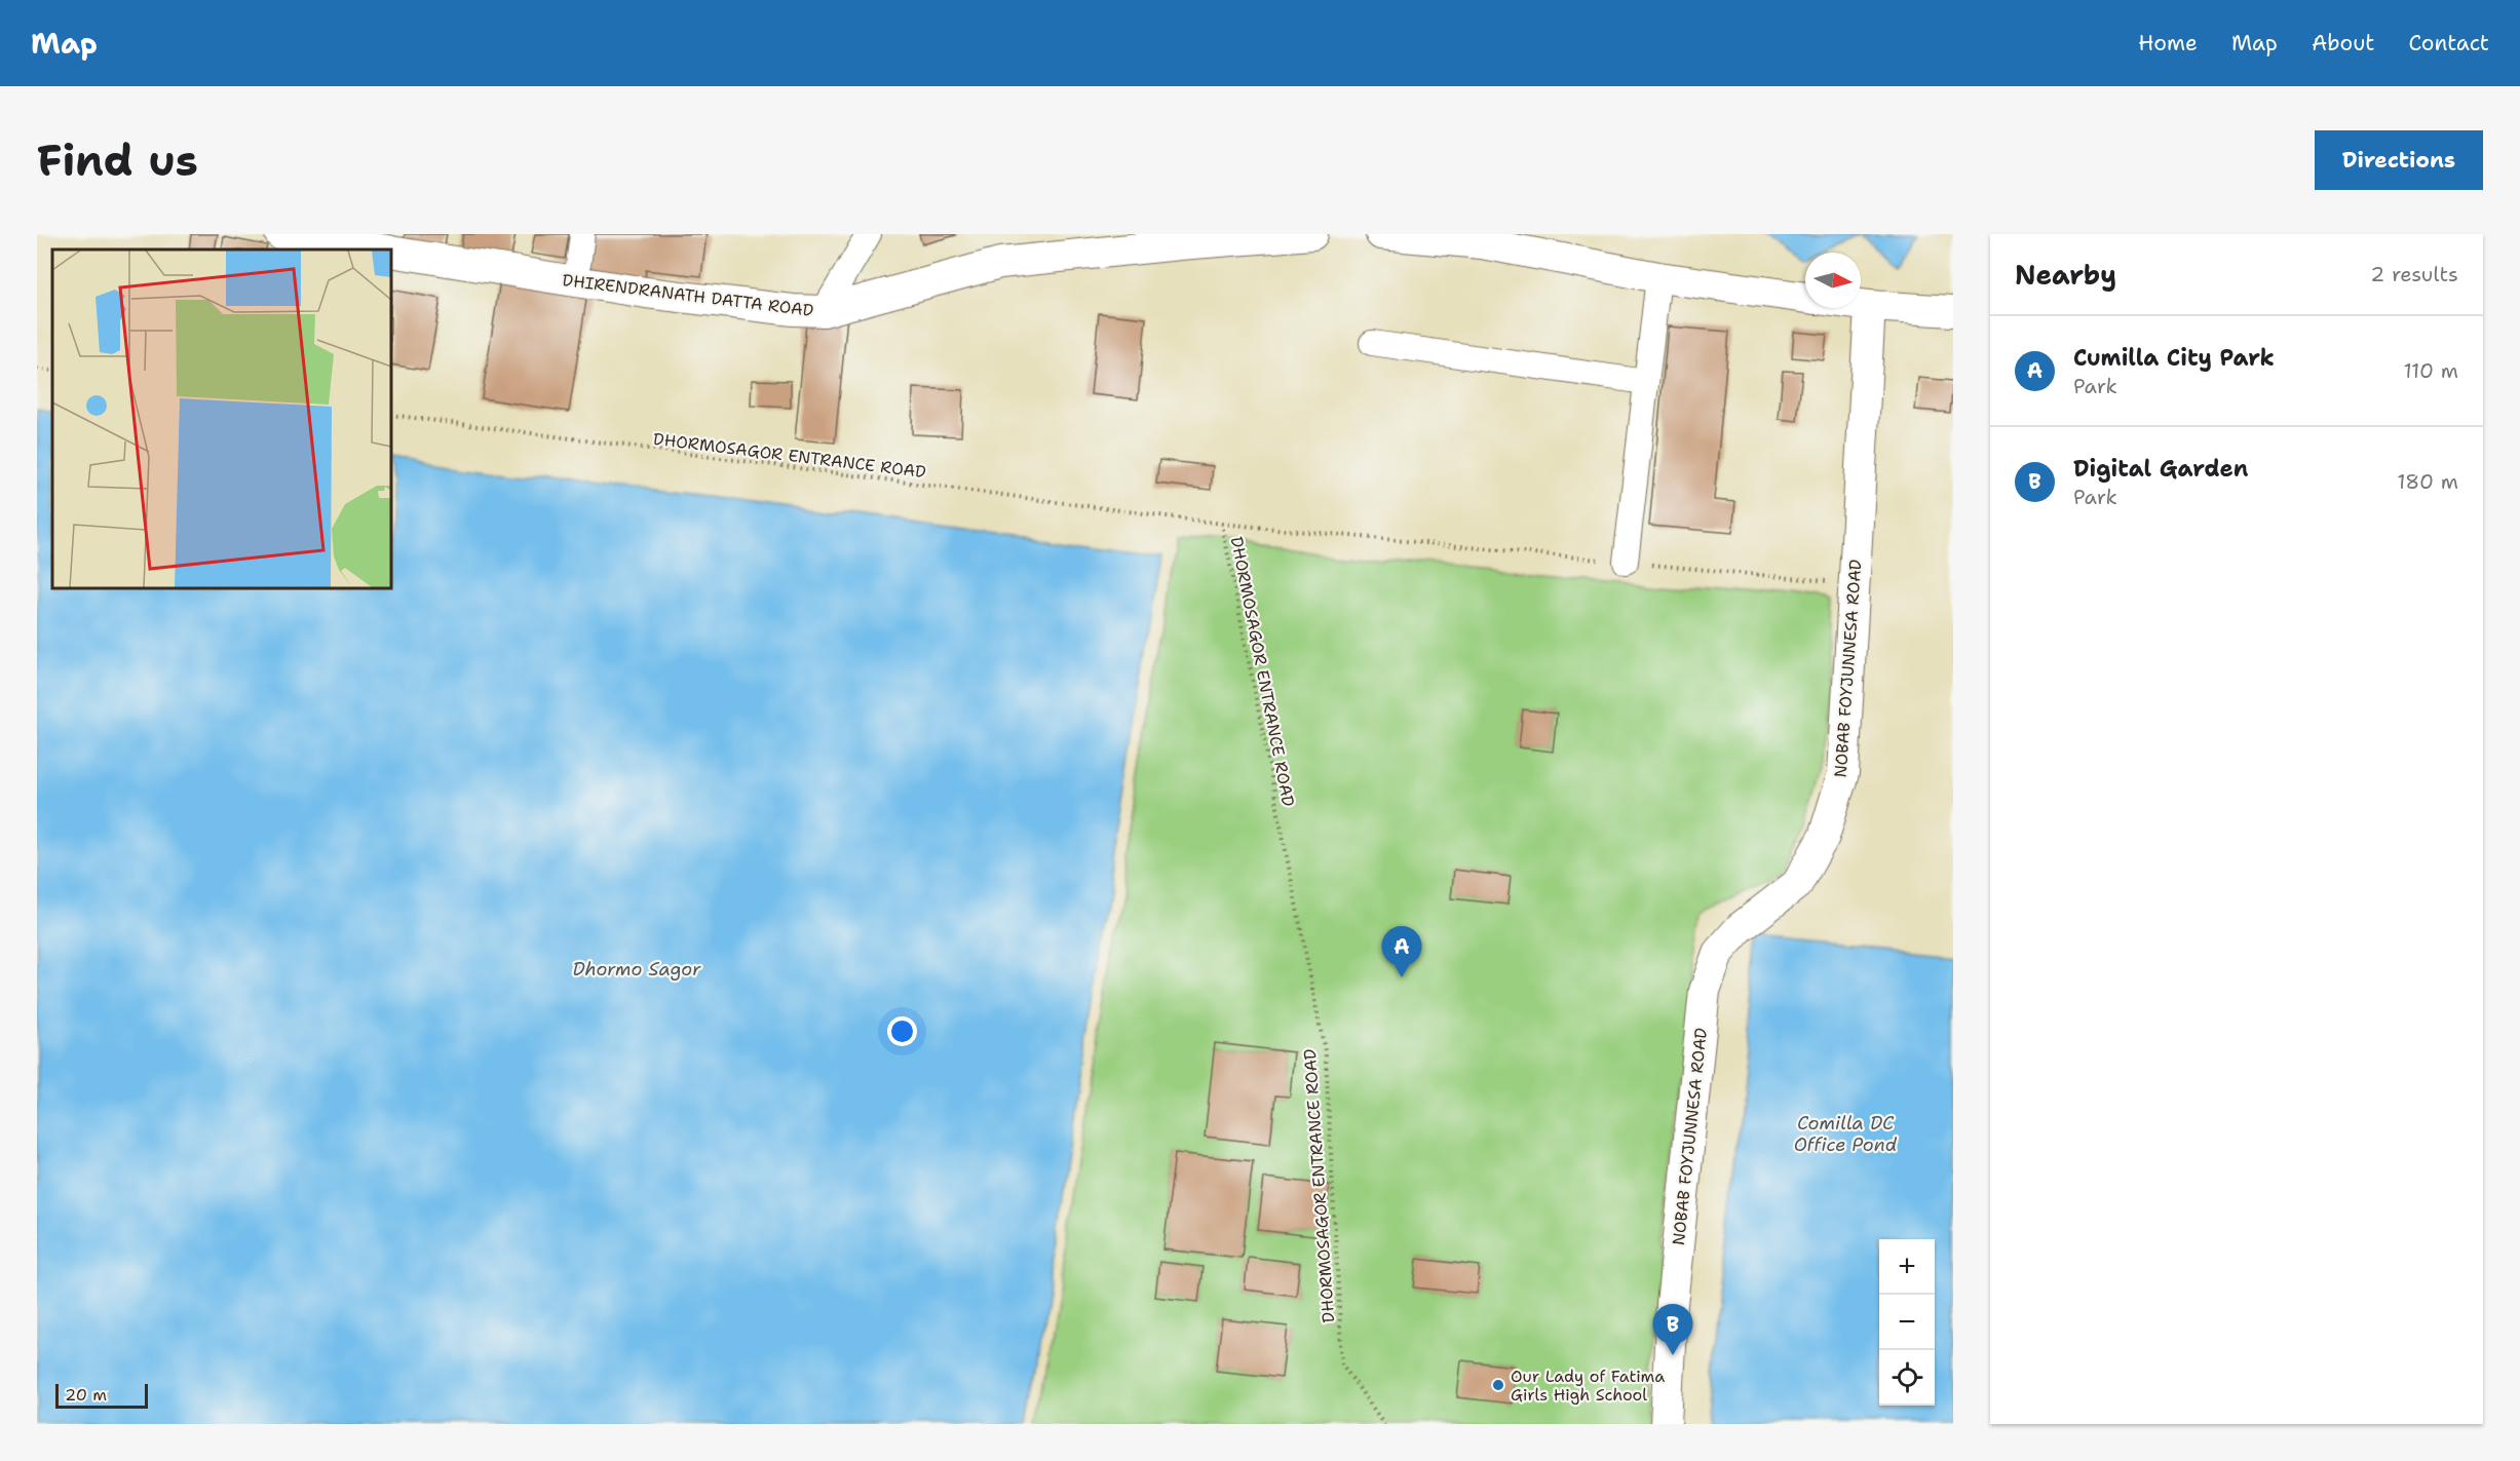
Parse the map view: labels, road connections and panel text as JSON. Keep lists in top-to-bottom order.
{
  "streets": {
    "street": ["DHIRENDRANATH DATTA ROAD", "NOBAB FOYJUNNESA ROAD"],
    "path": ["DHORMOSAGOR ENTRANCE ROAD"]
  },
  "water": ["Dhormo Sagor", "Comilla DC Office Pond"],
  "places": ["Our Lady of Fatima Girls High School"],
  "scale_bar": "20 m",
  "north": "right",
  "page": {
    "header": "Map",
    "nav": [
      "Home",
      "Map",
      "About",
      "Contact"
    ],
    "buttons": "Directions",
    "title": "Find us",
    "heading": ["Nearby", "2 results"],
    "list": [
      {
        "mark": "A",
        "name": "Cumilla City Park",
        "note": "Park",
        "value": "110 m"
      },
      {
        "mark": "B",
        "name": "Digital Garden",
        "note": "Park",
        "value": "180 m"
      }
    ],
    "pins": ["A", "B"],
    "map_buttons": ["+", "−"],
    "scale": "20 m"
  }
}
